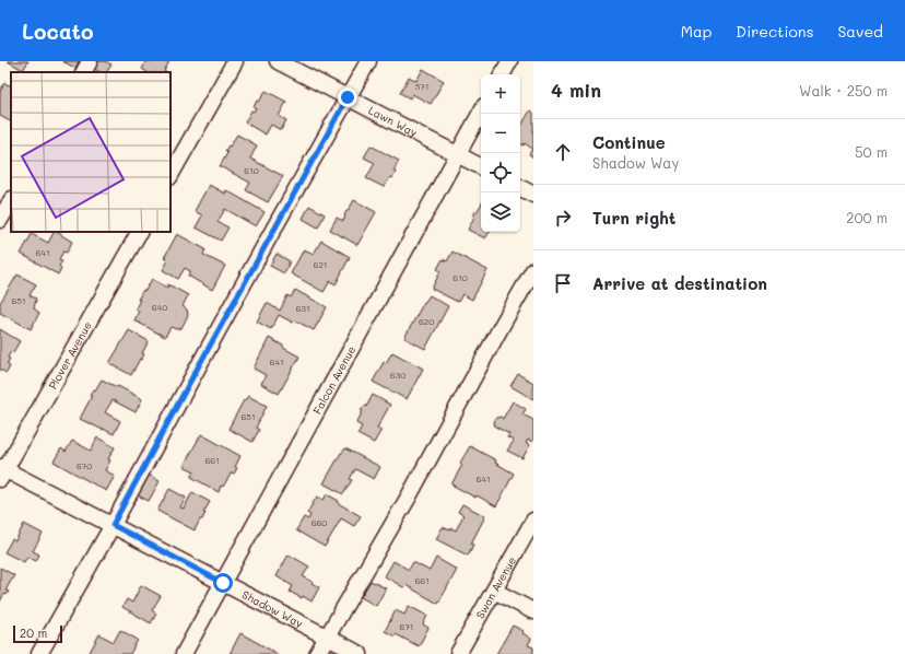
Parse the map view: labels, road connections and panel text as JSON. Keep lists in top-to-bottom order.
{
  "streets": {
    "street": [
      "Lawn Way",
      "Plover Avenue",
      "Falcon Avenue",
      "Swan Avenue",
      "Shadow Way"
    ]
  },
  "crossings": [
    ["Lawn Way", "Falcon Avenue"],
    ["Plover Avenue", "Shadow Way"],
    ["Falcon Avenue", "Shadow Way"]
  ],
  "house_numbers": [
    "571",
    "610",
    "641",
    "621",
    "610",
    "651",
    "640",
    "631",
    "620",
    "641",
    "630",
    "651",
    "661",
    "670",
    "641",
    "660",
    "661",
    "671"
  ],
  "scale_bar": "20 m",
  "page": {
    "header": "Locato",
    "nav": ["Map", "Directions", "Saved"],
    "heading": ["4 min", "Walk · 250 m"],
    "map_buttons": ["+", "−"],
    "list": [
      ["Continue", "Shadow Way", "50 m"],
      ["Turn right", "200 m"],
      "Arrive at destination"
    ],
    "scale": "20 m"
  }
}
